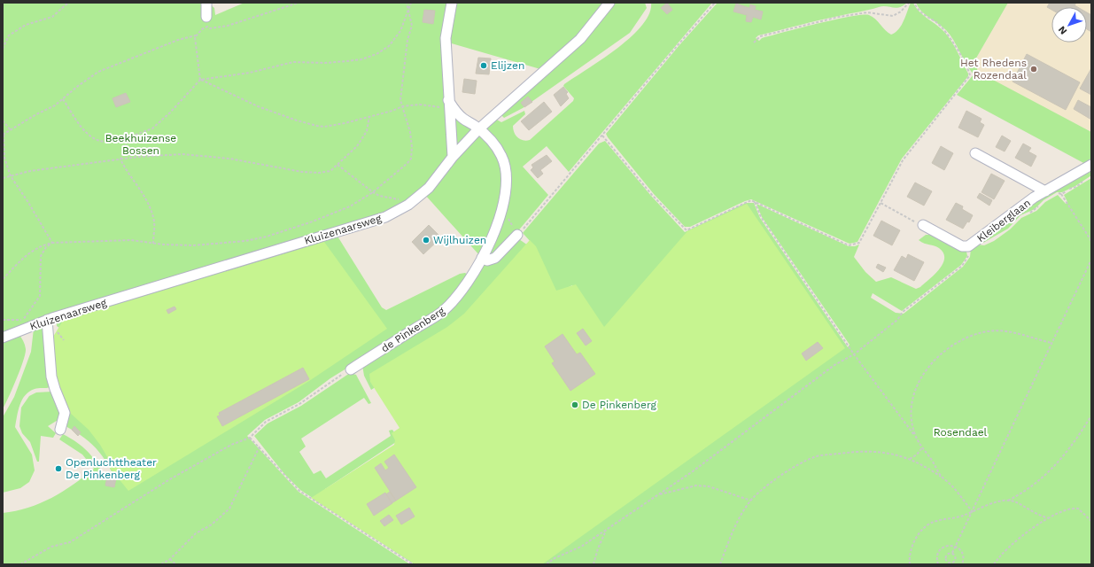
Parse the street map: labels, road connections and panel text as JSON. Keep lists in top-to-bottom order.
{
  "streets": {
    "street": ["Kleiberglaan", "Kluizenaarsweg", "de Pinkenberg"]
  },
  "crossings": [
    ["Kluizenaarsweg", "de Pinkenberg"]
  ],
  "parks": ["Beekhuizense Bossen", "Rosendael"],
  "places": [
    "Elijzen",
    "Het Rhedens Rozendaal",
    "Wijlhuizen",
    "De Pinkenberg",
    "Openluchttheater De Pinkenberg"
  ],
  "north": "bottom left"
}
